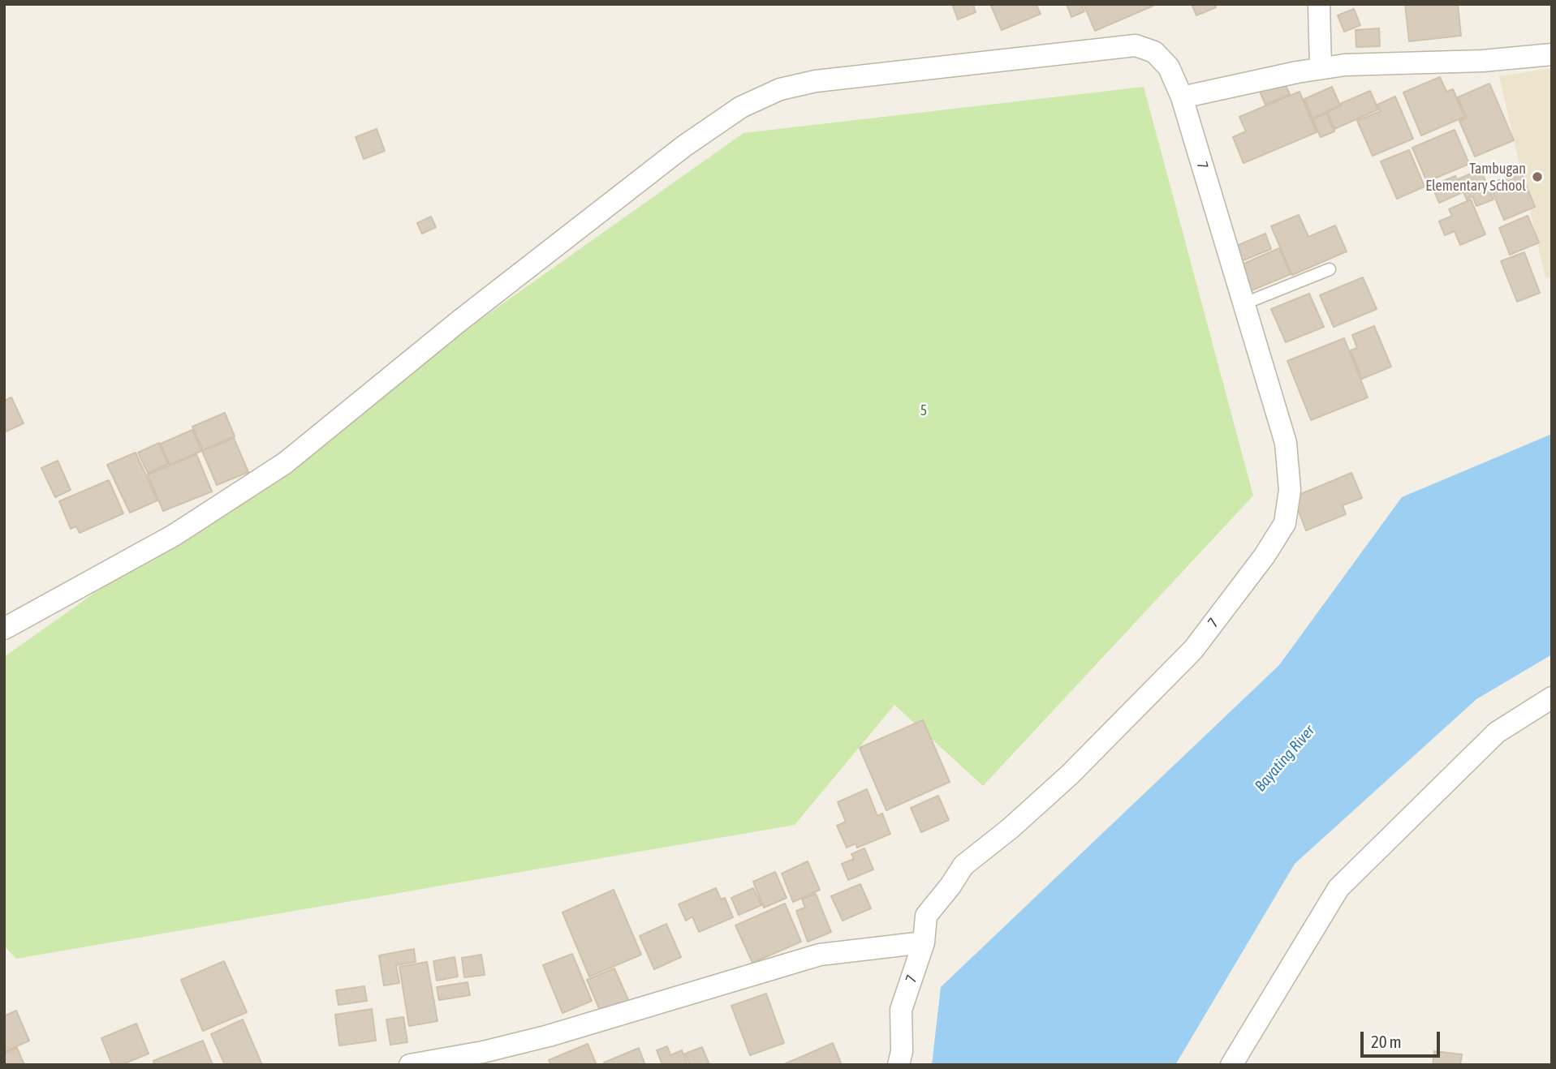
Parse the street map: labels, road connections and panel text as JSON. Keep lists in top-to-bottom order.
{
  "streets": {
    "street": ["7"]
  },
  "water": ["Bayating River"],
  "parks": ["5"],
  "places": ["Tambugan Elementary School"],
  "scale_bar": "20 m"
}
